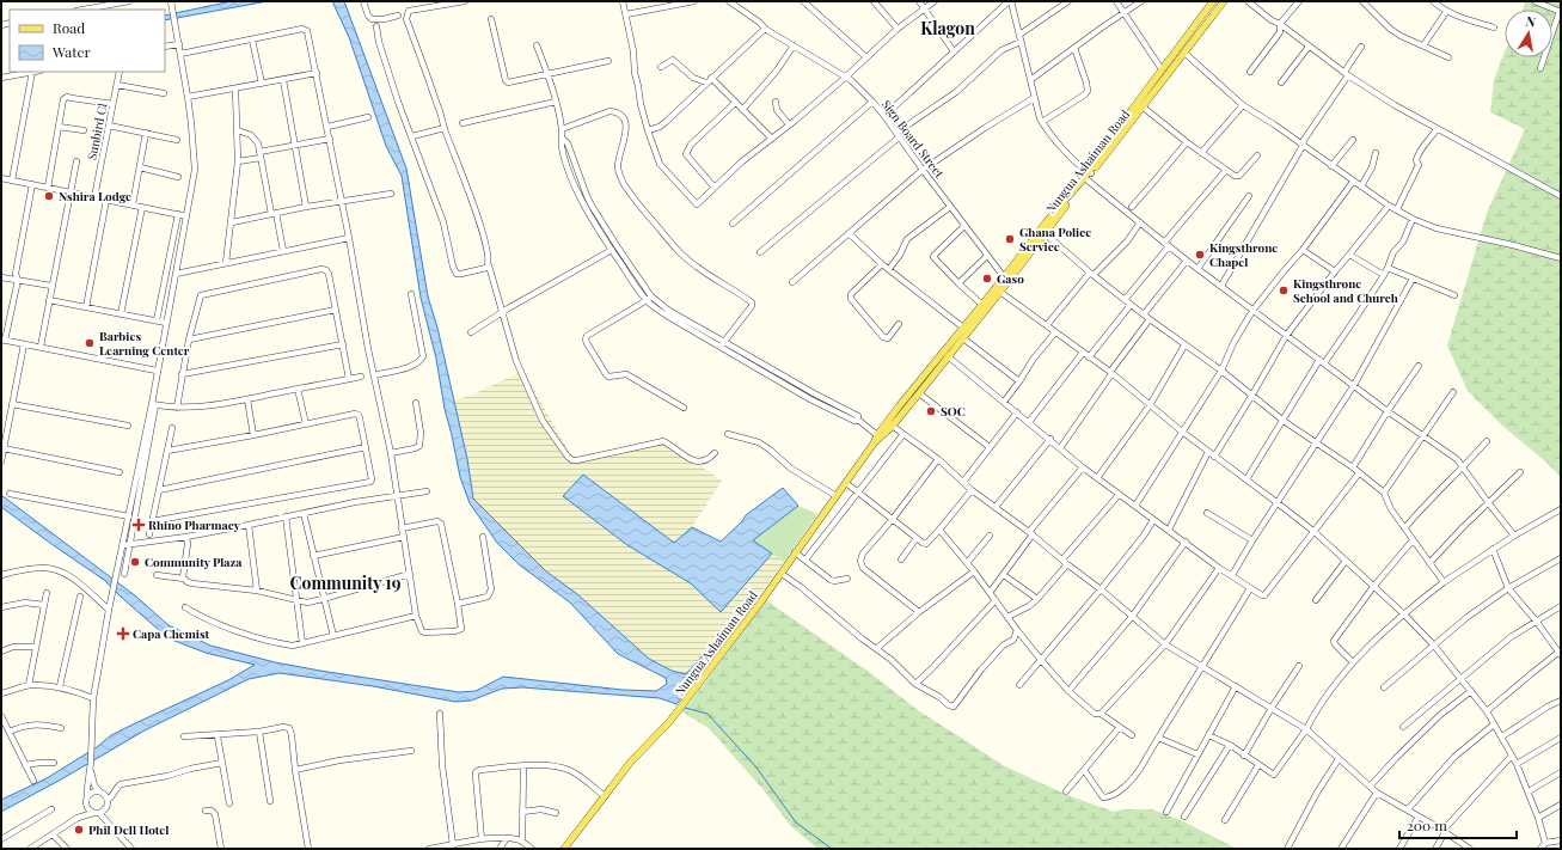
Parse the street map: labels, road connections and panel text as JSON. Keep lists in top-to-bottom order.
{
  "streets": {
    "main road": ["Nungua Ashaiman Road"],
    "street": ["Sunbird Cl", "Sign Board Street"]
  },
  "crossings": [
    ["Sign Board Street", "Nungua Ashaiman Road"]
  ],
  "districts": ["Klagon", "Community 19"],
  "places": {
    "other": [
      "Nshira Lodge",
      "Ghana Police Service",
      "Kingsthrone Chapel",
      "Gaso",
      "Kingsthrone School and Church",
      "Barbies Learning Center",
      "SOC",
      "Community Plaza",
      "Phil Dell Hotel"
    ],
    "health": ["Rhino Pharmacy", "Capa Chemist"]
  },
  "legend": ["Road", "Water"],
  "scale_bar": "200 m",
  "north": "top"
}
